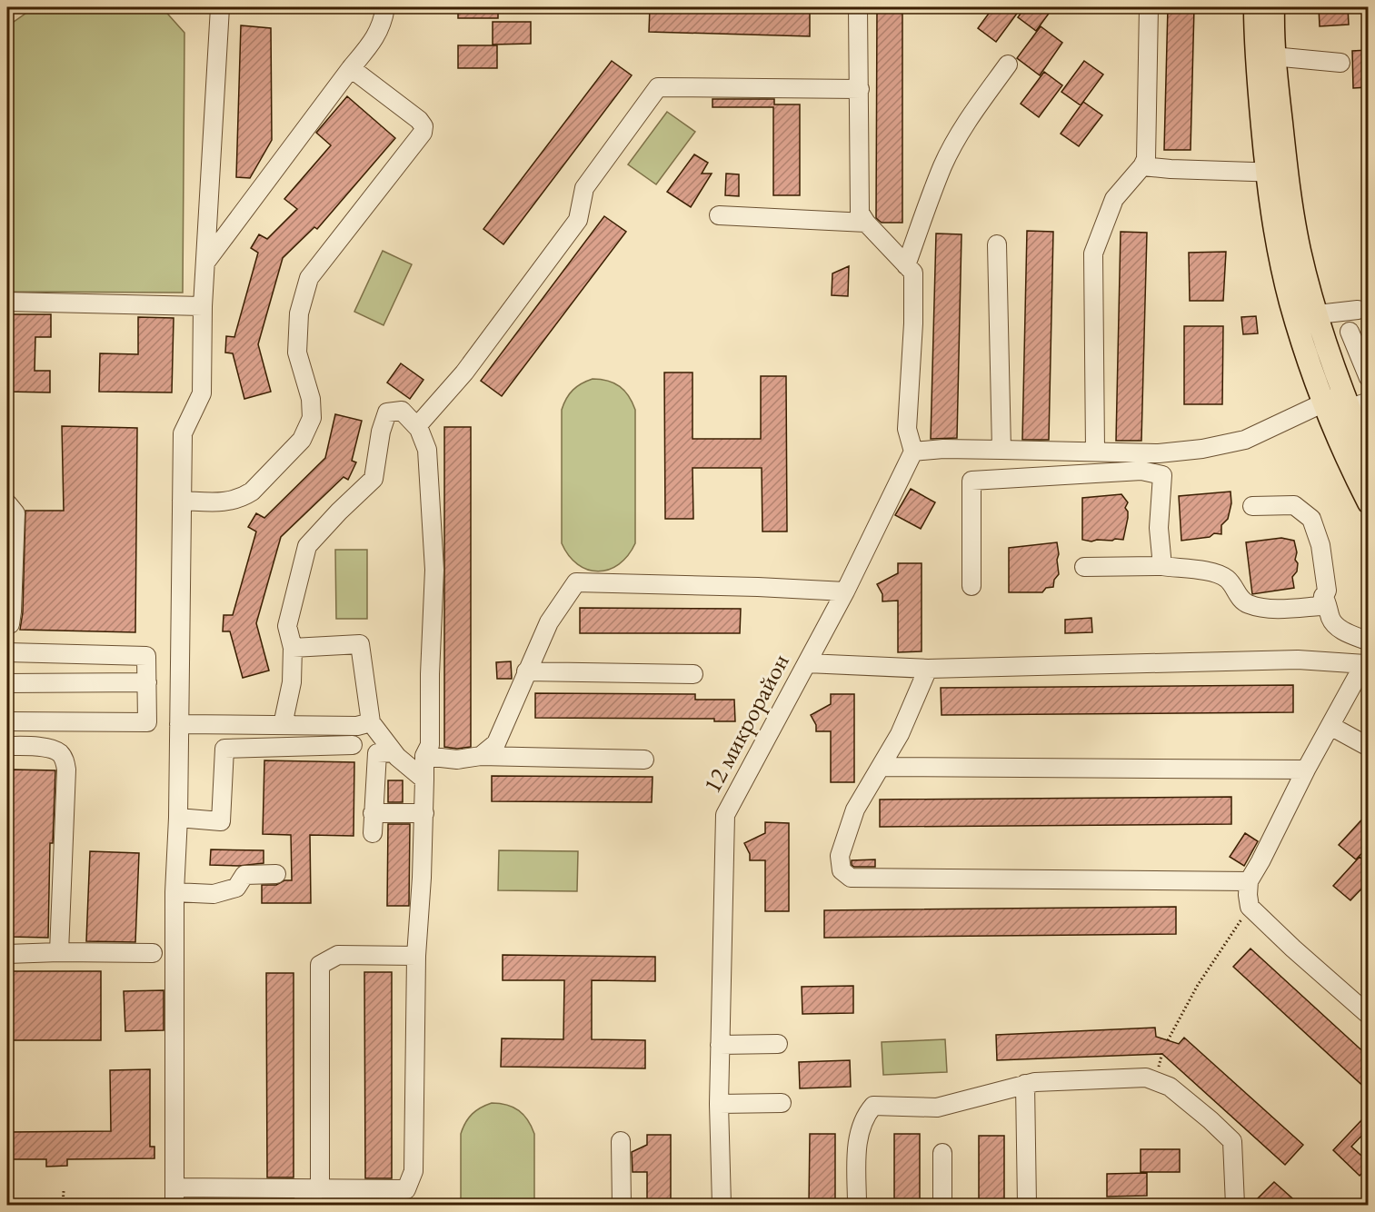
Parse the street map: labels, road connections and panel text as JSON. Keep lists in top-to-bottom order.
{
  "streets": {
    "street": ["12 микрорайон"]
  }
}
